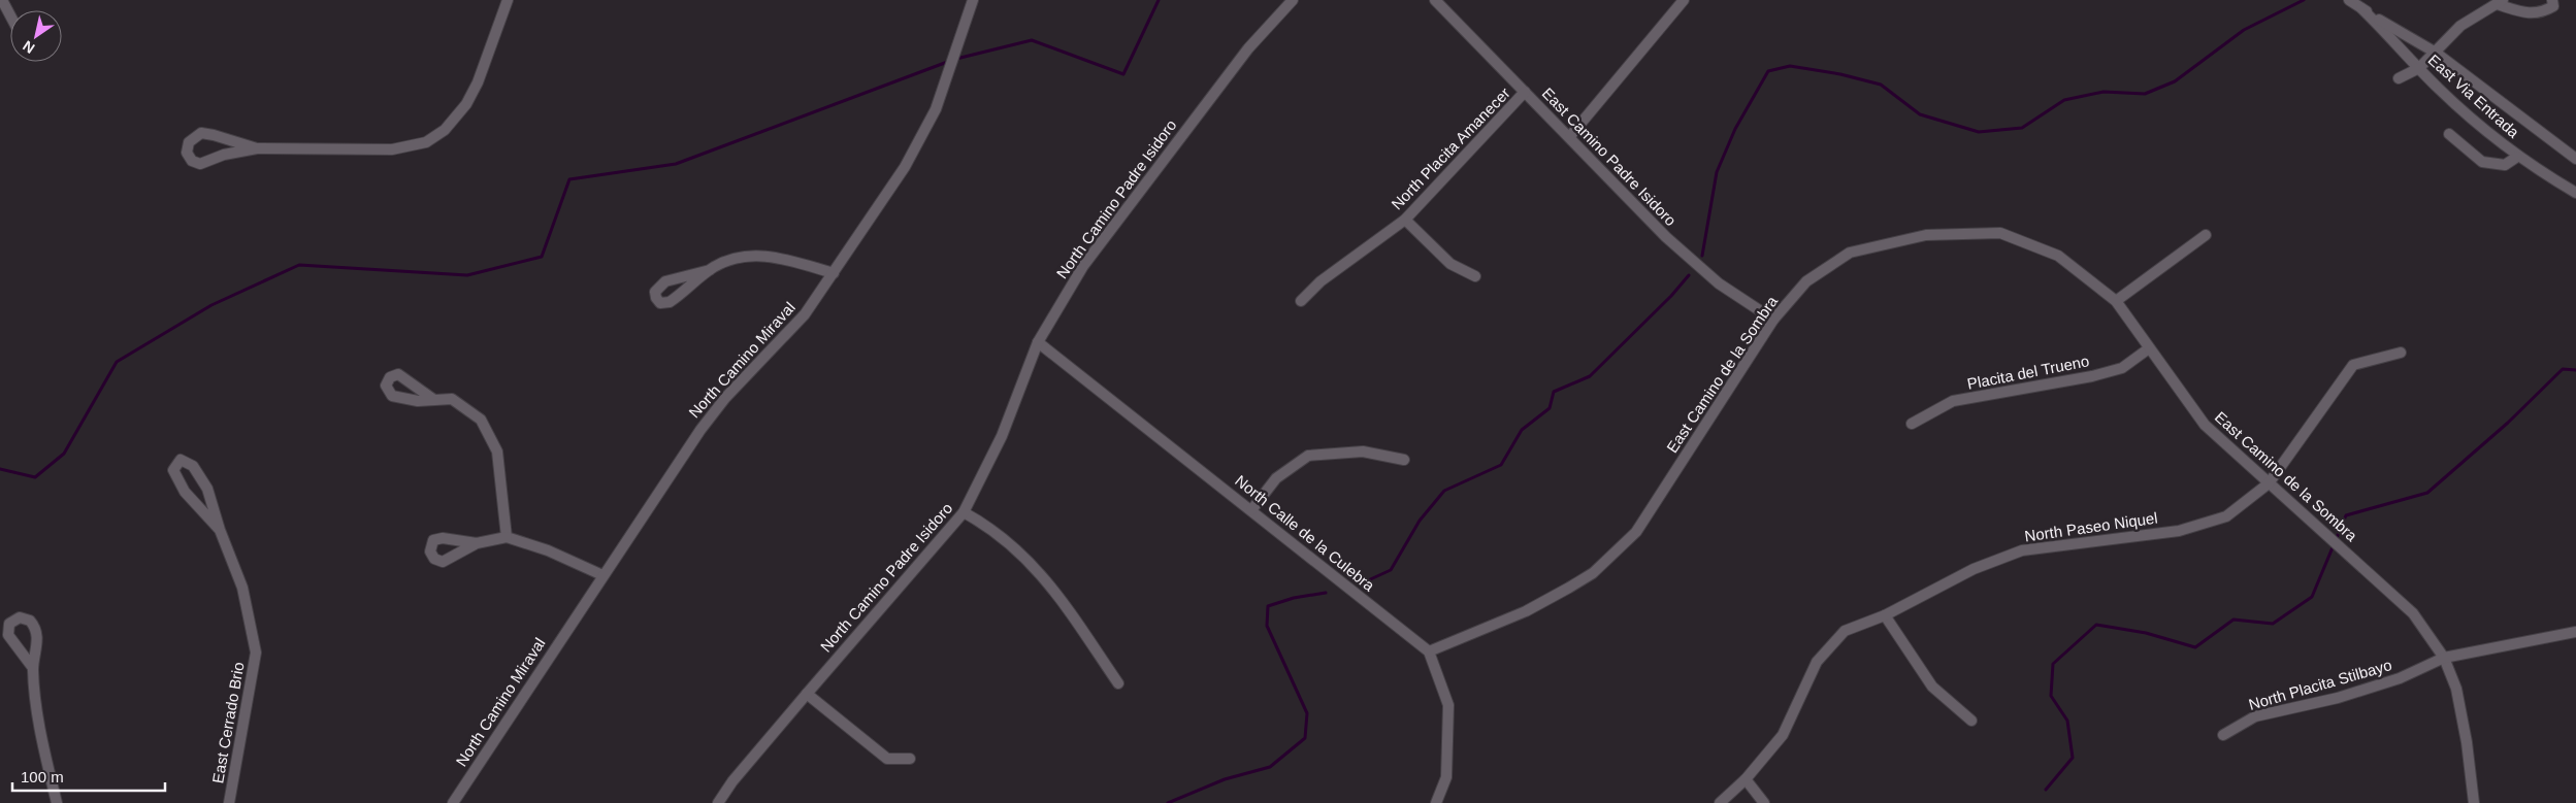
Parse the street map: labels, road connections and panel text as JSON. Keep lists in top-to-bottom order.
{
  "streets": {
    "street": [
      "East Via Entrada",
      "North Placita Amanecer",
      "East Camino Padre Isidoro",
      "North Camino Padre Isidoro",
      "North Camino Miraval",
      "Placita del Trueno",
      "East Camino de la Sombra",
      "North Paseo Niquel",
      "North Calle de la Culebra",
      "North Placita Stilbayo",
      "East Cerrado Brio"
    ]
  },
  "crossings": [
    ["North Placita Amanecer", "East Camino Padre Isidoro"],
    ["East Camino Padre Isidoro", "East Camino de la Sombra"],
    ["North Camino Padre Isidoro", "North Calle de la Culebra"],
    ["Placita del Trueno", "East Camino de la Sombra"],
    ["East Camino de la Sombra", "North Paseo Niquel"],
    ["East Camino de la Sombra", "North Calle de la Culebra"],
    ["East Camino de la Sombra", "North Placita Stilbayo"]
  ],
  "scale_bar": "100 m",
  "north": "bottom left"
}
